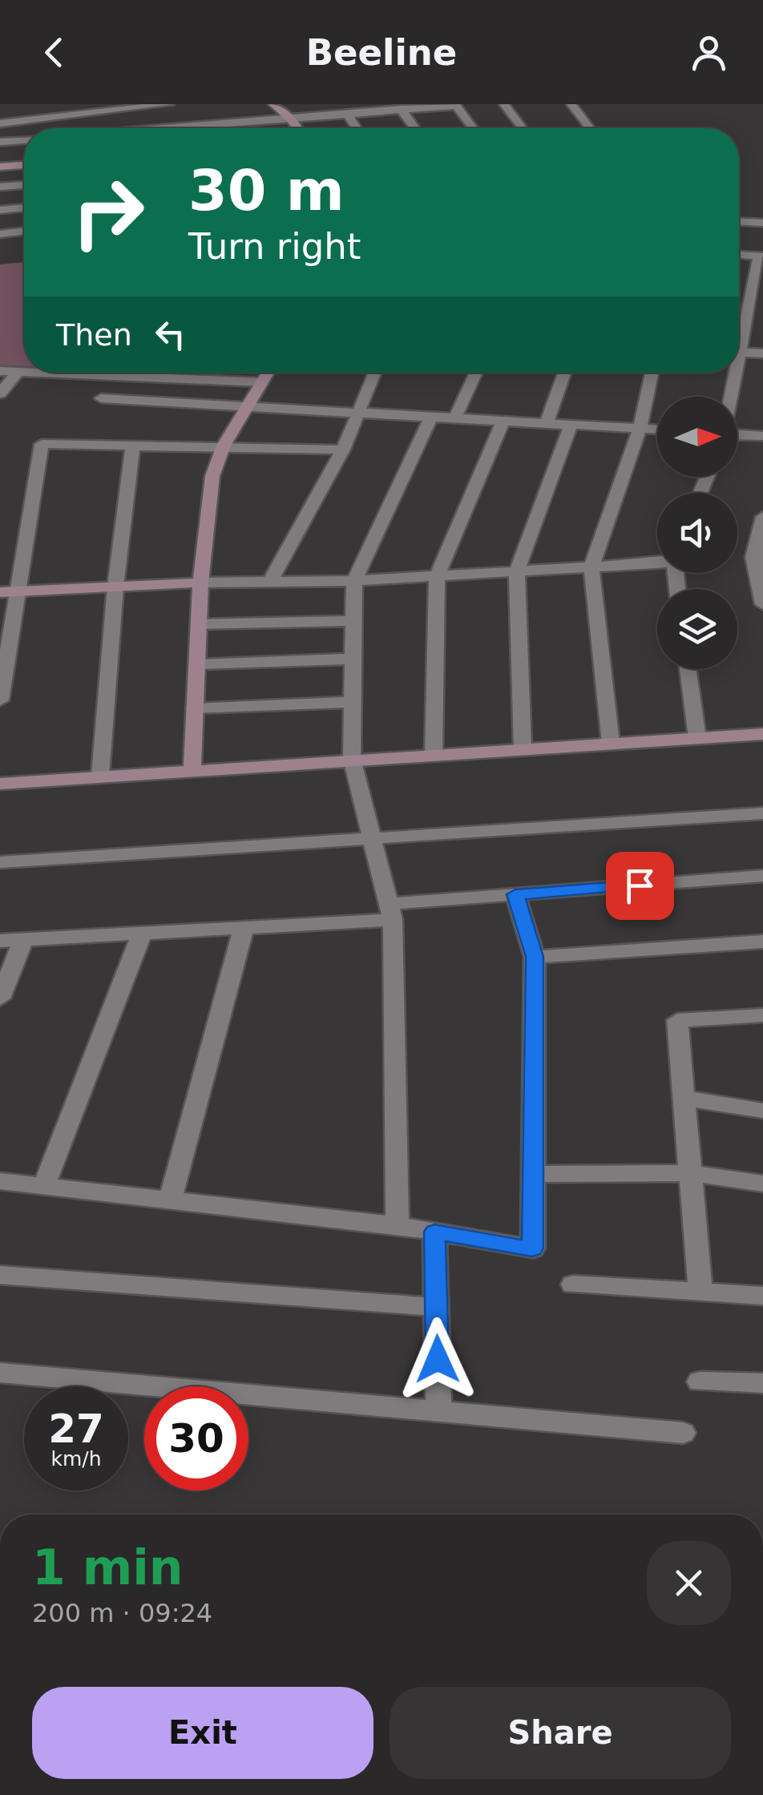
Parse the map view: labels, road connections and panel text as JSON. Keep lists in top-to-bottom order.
{
  "north": "right",
  "page": {
    "header": "Beeline",
    "turn": ["30 m", "Turn right"],
    "then": "Then",
    "speed": "27 km/h",
    "limit": "30",
    "heading": ["1 min", "200 m · 09:24"],
    "buttons": ["Exit", "Share"]
  }
}
